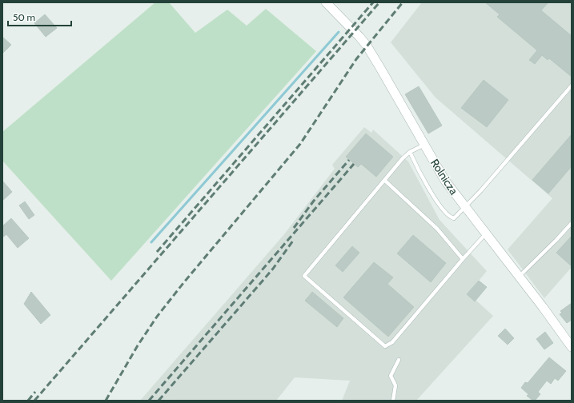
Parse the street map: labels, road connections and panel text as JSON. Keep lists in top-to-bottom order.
{
  "streets": {
    "street": ["Rolnicza"]
  },
  "scale_bar": "50 m"
}
